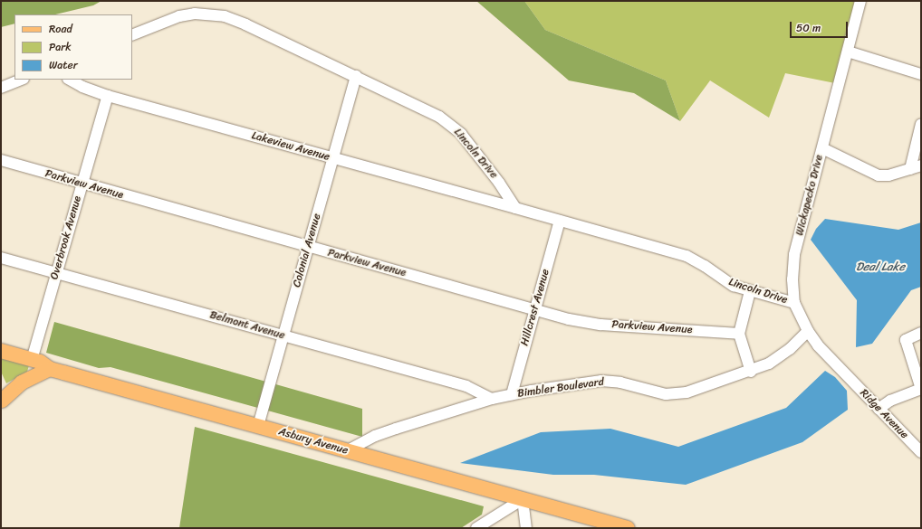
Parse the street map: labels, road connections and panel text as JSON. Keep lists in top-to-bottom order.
{
  "streets": {
    "main road": ["Asbury Avenue"],
    "street": [
      "Lakeview Avenue",
      "Lincoln Drive",
      "Parkview Avenue",
      "Wickapecko Drive",
      "Overbrook Avenue",
      "Colonial Avenue",
      "Hillcrest Avenue",
      "Belmont Avenue",
      "Bimbler Boulevard",
      "Ridge Avenue"
    ]
  },
  "crossings": [
    ["Lakeview Avenue", "Lincoln Drive"],
    ["Lakeview Avenue", "Overbrook Avenue"],
    ["Lakeview Avenue", "Colonial Avenue"],
    ["Lincoln Drive", "Wickapecko Drive"],
    ["Lincoln Drive", "Colonial Avenue"],
    ["Lincoln Drive", "Hillcrest Avenue"],
    ["Parkview Avenue", "Overbrook Avenue"],
    ["Parkview Avenue", "Colonial Avenue"],
    ["Parkview Avenue", "Hillcrest Avenue"],
    ["Wickapecko Drive", "Bimbler Boulevard"],
    ["Wickapecko Drive", "Ridge Avenue"],
    ["Overbrook Avenue", "Belmont Avenue"],
    ["Overbrook Avenue", "Asbury Avenue"],
    ["Colonial Avenue", "Belmont Avenue"],
    ["Colonial Avenue", "Asbury Avenue"],
    ["Hillcrest Avenue", "Bimbler Boulevard"],
    ["Belmont Avenue", "Bimbler Boulevard"],
    ["Bimbler Boulevard", "Asbury Avenue"]
  ],
  "water": ["Deal Lake"],
  "legend": ["Road", "Park", "Water"],
  "scale_bar": "50 m"
}
